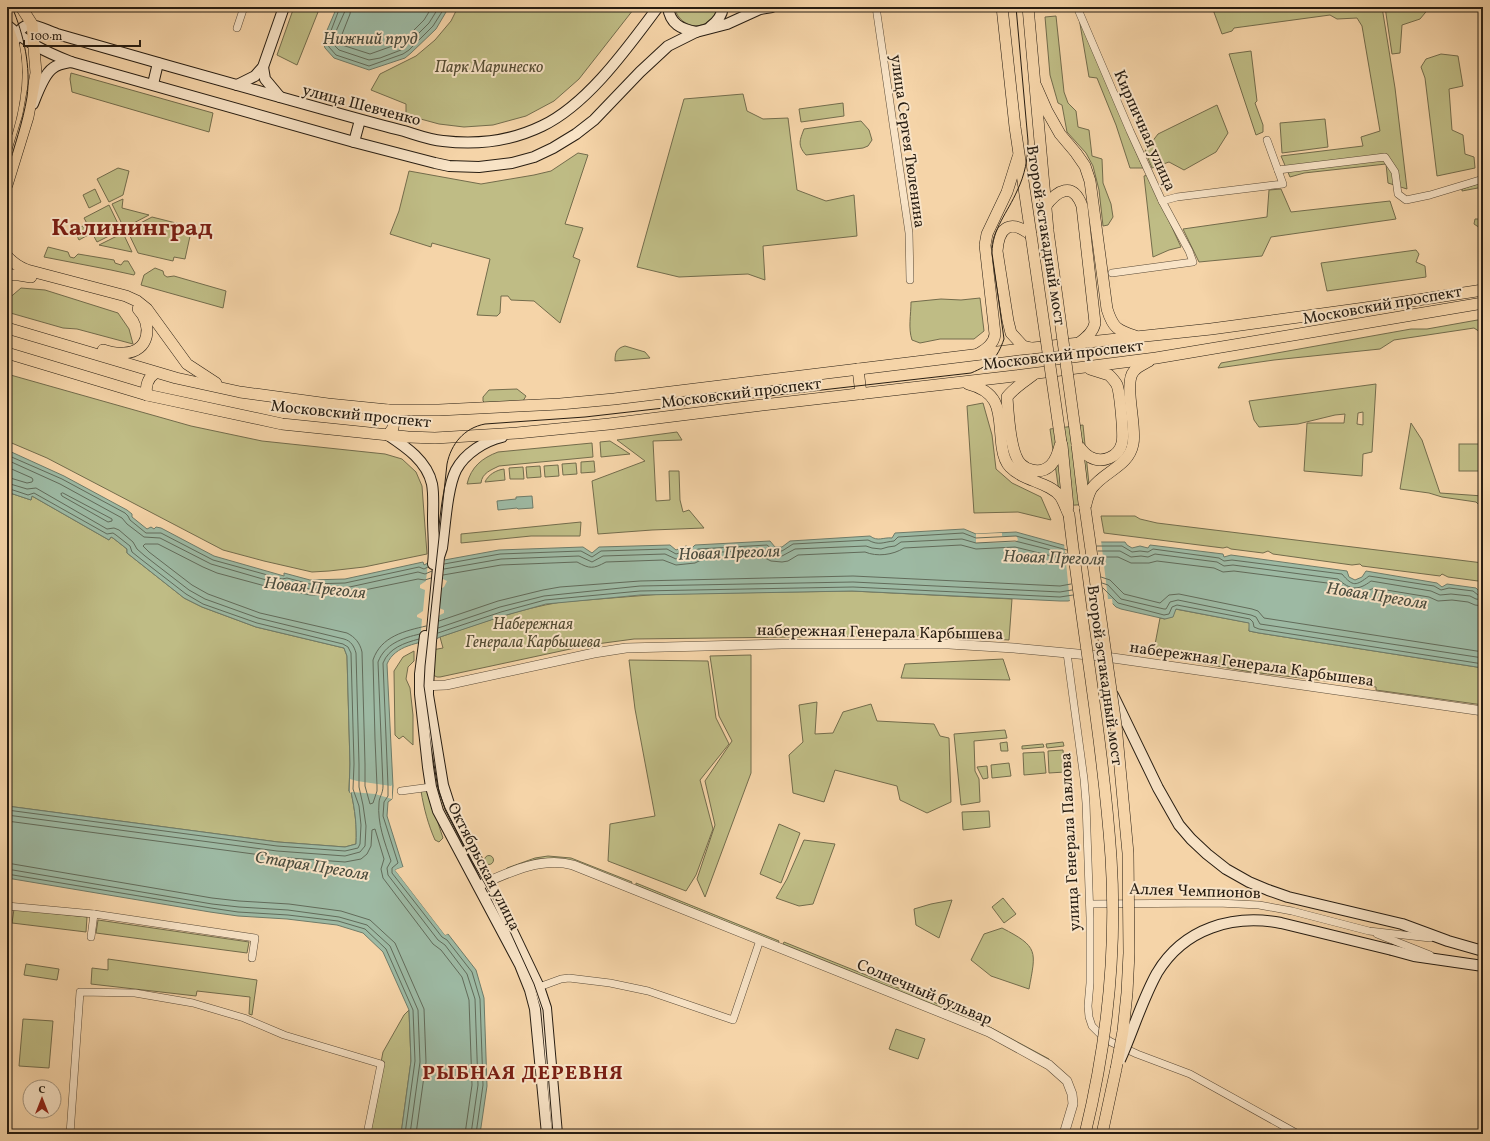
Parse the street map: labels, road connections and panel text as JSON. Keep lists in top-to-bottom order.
{
  "streets": {
    "main road": [
      "улица Шевченко",
      "Второй эстакадный мост",
      "Московский проспект",
      "Октябрьская улица",
      "Аллея Чемпионов"
    ],
    "street": [
      "Кирпичная улица",
      "улица Сергея Тюленина",
      "набережная Генерала Карбышева",
      "улица Генерала Павлова",
      "Солнечный бульвар"
    ]
  },
  "crossings": [
    ["Московский проспект", "Октябрьская улица"],
    ["набережная Генерала Карбышева", "улица Генерала Павлова"],
    ["набережная Генерала Карбышева", "Октябрьская улица"],
    ["улица Генерала Павлова", "Аллея Чемпионов"],
    ["Октябрьская улица", "Солнечный бульвар"]
  ],
  "districts": ["Калининград", "РЫБНАЯ ДЕРЕВНЯ"],
  "water": ["Нижний пруд", "Новая Преголя", "Старая Преголя"],
  "parks": ["Парк Маринеско", "Набережная Генерала Карбышева"],
  "scale_bar": "100 m",
  "north": "top"
}
